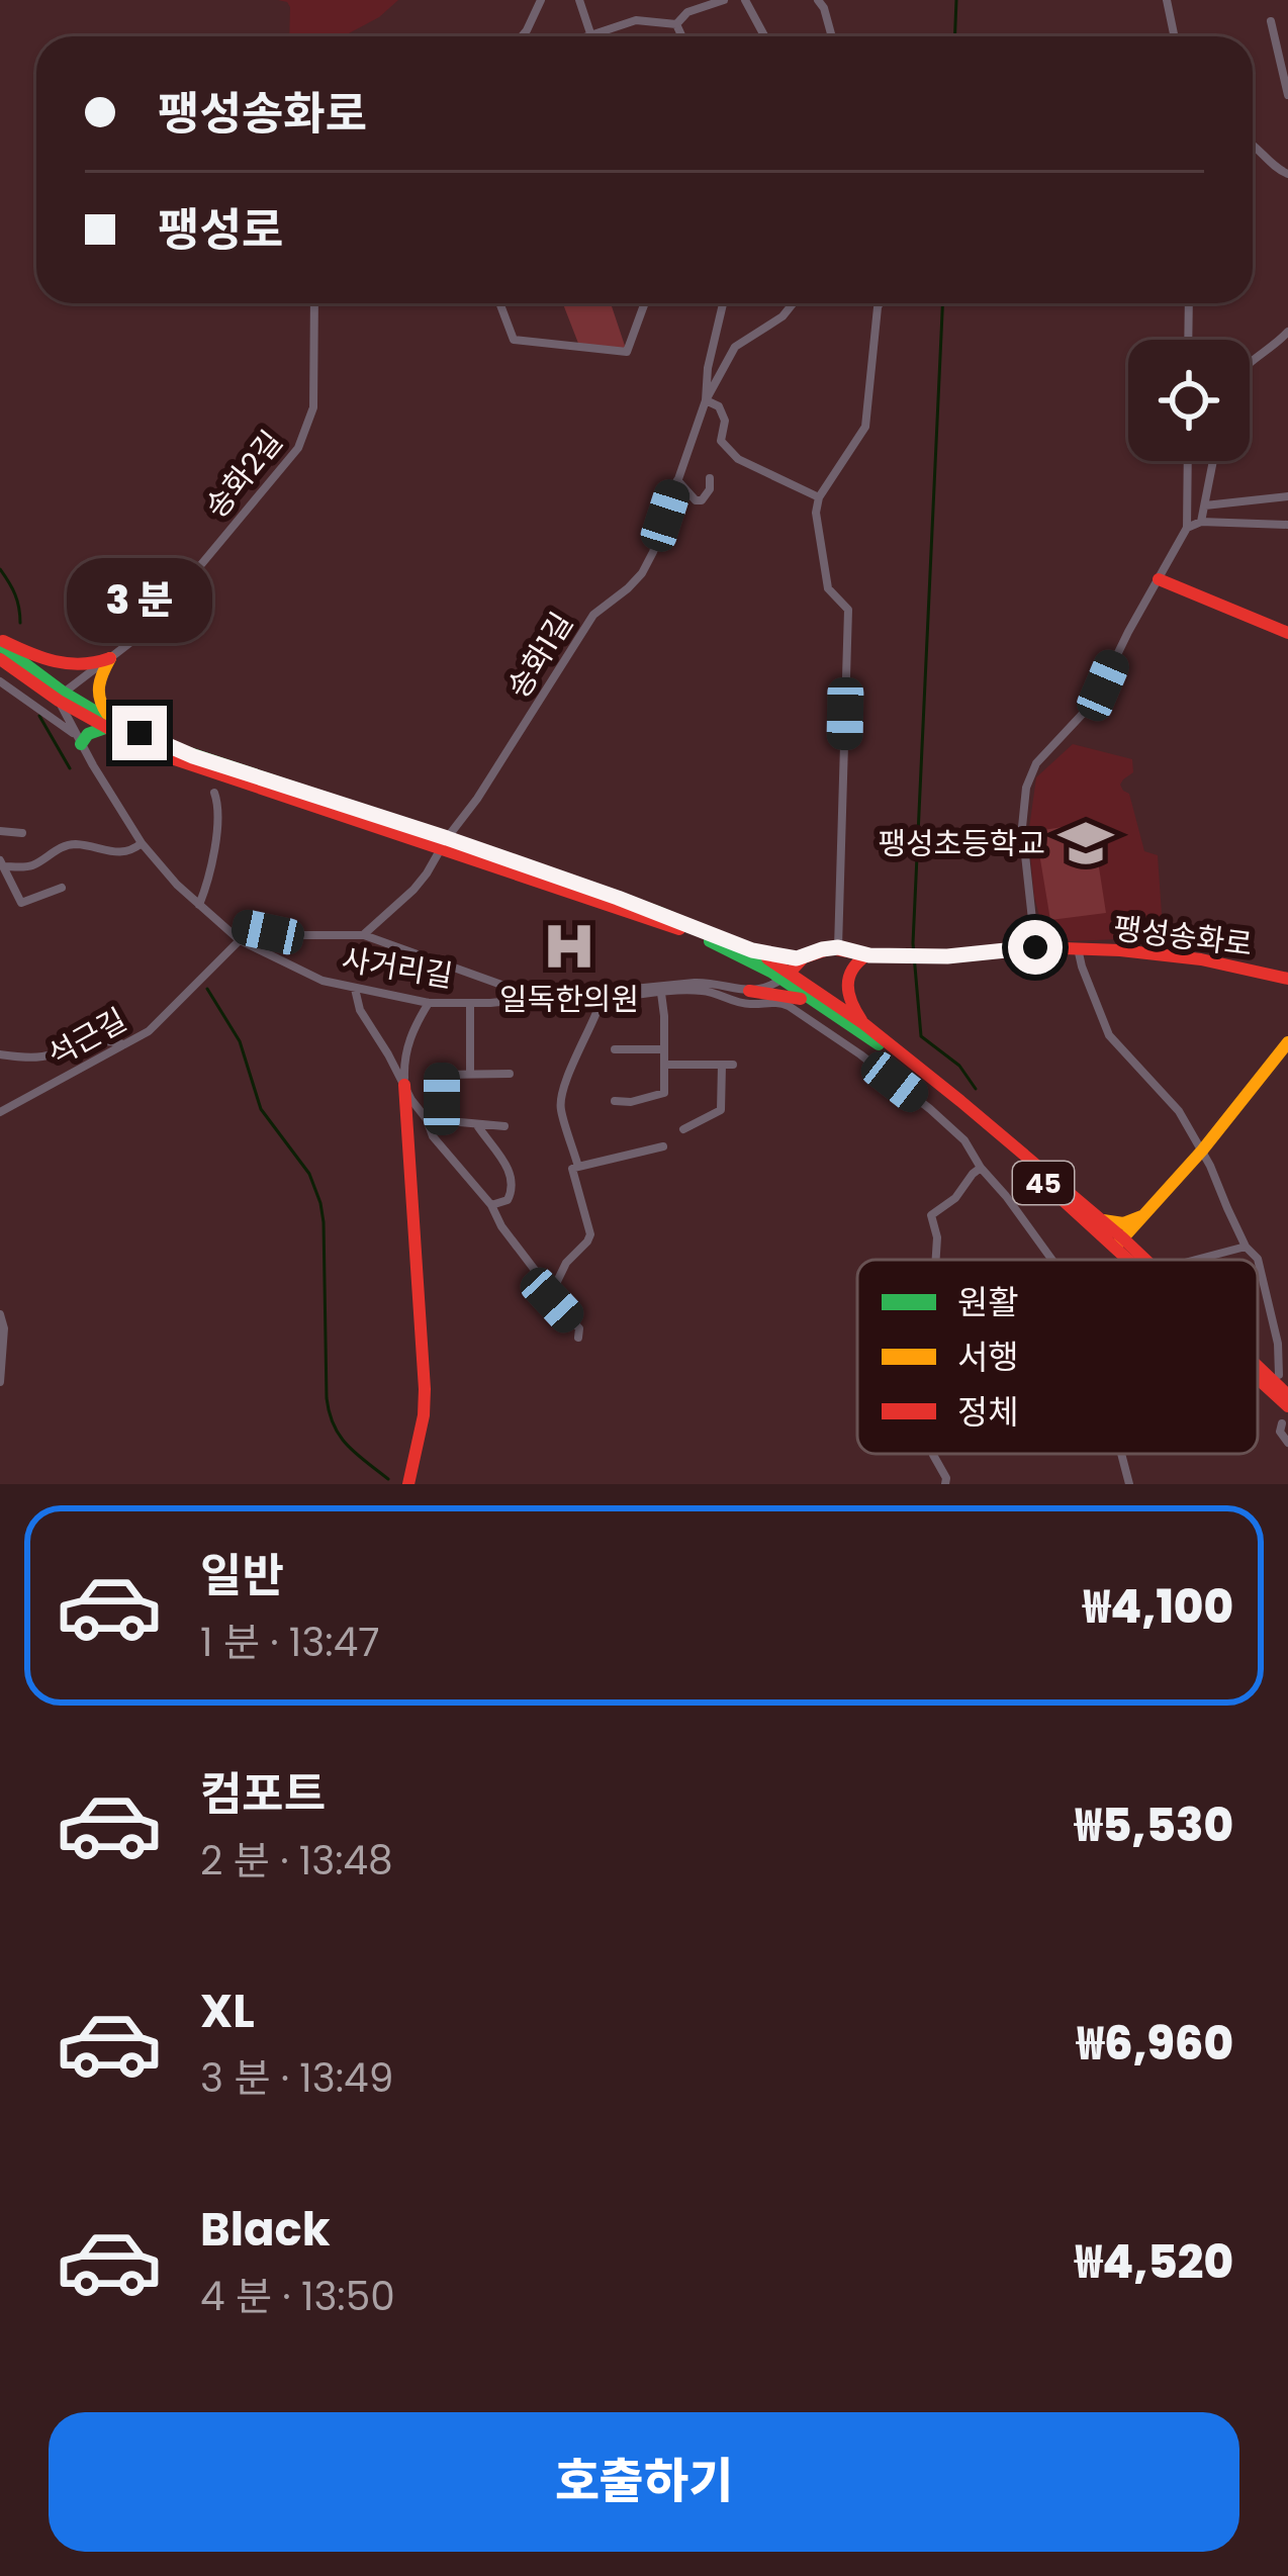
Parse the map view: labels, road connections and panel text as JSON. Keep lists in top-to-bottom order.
{
  "streets": {
    "main road": ["팽성송화로", "45"],
    "street": [
      "송화2길",
      "송화1길",
      "사거리길",
      "석근길"
    ]
  },
  "crossings": [
    ["송화2길", "사거리길"],
    ["송화2길", "45"],
    ["송화1길", "45"],
    ["사거리길", "석근길"],
    ["사거리길", "45"]
  ],
  "places": {
    "school or university": ["팽성초등학교"],
    "hospital": ["일독한의원"]
  },
  "legend": ["원활", "서행", "정체"],
  "page": {
    "banner": ["팽성송화로", "팽성로"],
    "bubble": "3 분",
    "list": [
      {
        "name": "일반",
        "note": "1 분 · 13:47",
        "value": "₩4,100"
      },
      {
        "name": "컴포트",
        "note": "2 분 · 13:48",
        "value": "₩5,530"
      },
      {
        "name": "XL",
        "note": "3 분 · 13:49",
        "value": "₩6,960"
      },
      {
        "name": "Black",
        "note": "4 분 · 13:50",
        "value": "₩4,520"
      }
    ],
    "buttons": "호출하기"
  }
}
